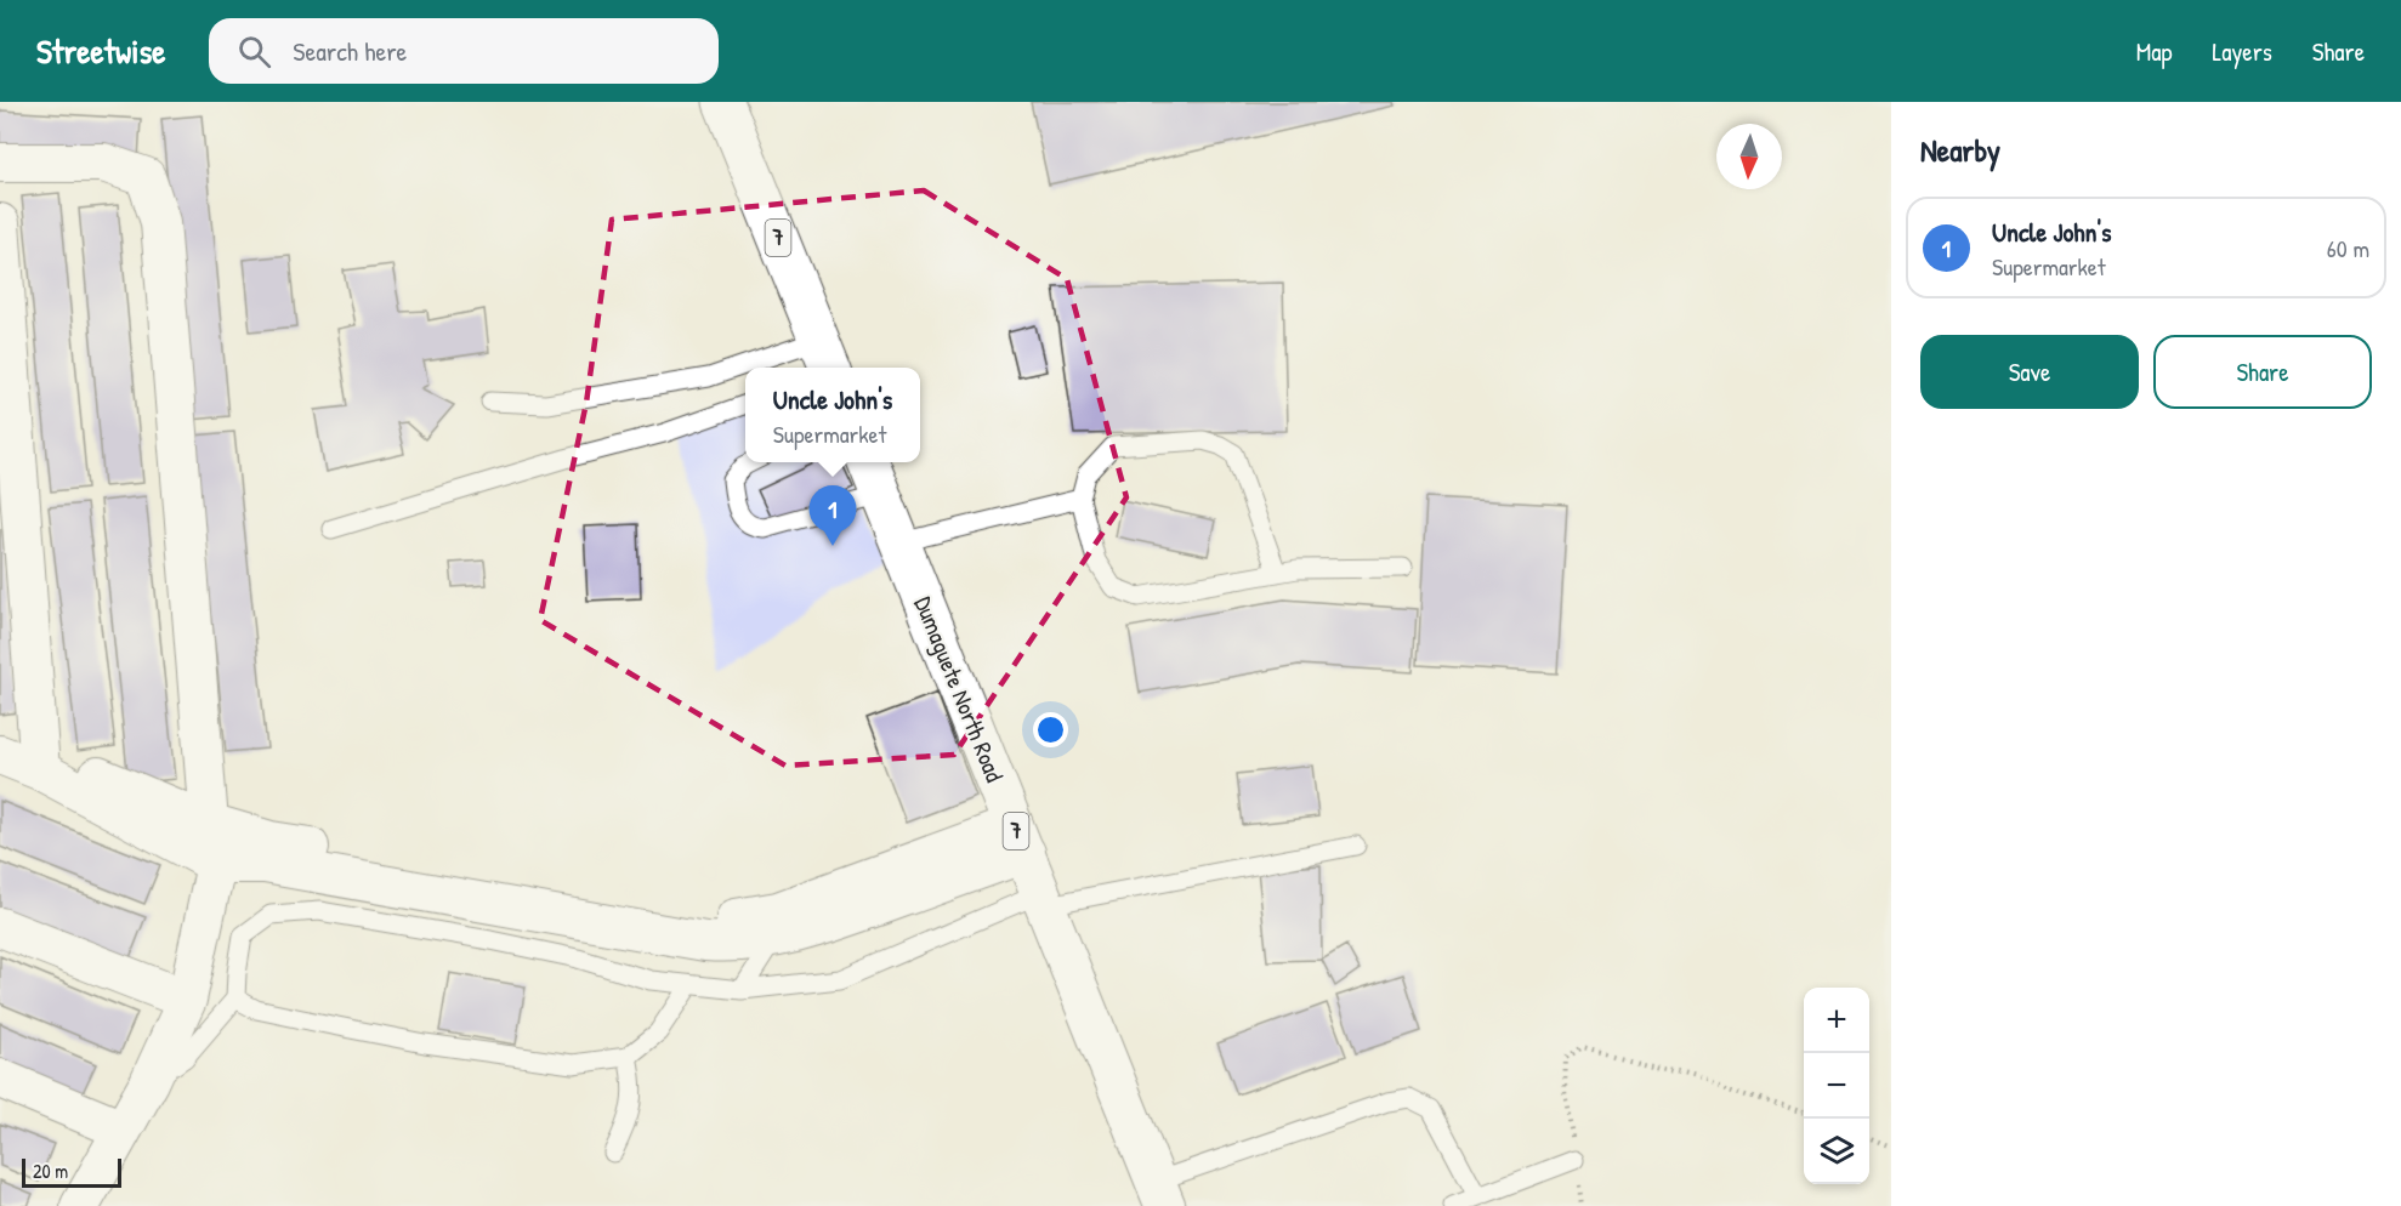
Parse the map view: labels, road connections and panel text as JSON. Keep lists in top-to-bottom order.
{
  "streets": {
    "highway": ["7", "Dumaguete North Road"]
  },
  "scale_bar": "20 m",
  "north": "bottom",
  "page": {
    "header": "Streetwise",
    "search": "Search here",
    "nav": ["Map", "Layers", "Share"],
    "heading": "Nearby",
    "list": [
      {
        "mark": "1",
        "name": "Uncle John's",
        "note": "Supermarket",
        "value": "60 m"
      }
    ],
    "buttons": ["Save", "Share"],
    "popup": ["Uncle John's", "Supermarket"],
    "pins": "1",
    "map_buttons": ["+", "−"],
    "scale": "20 m"
  }
}
